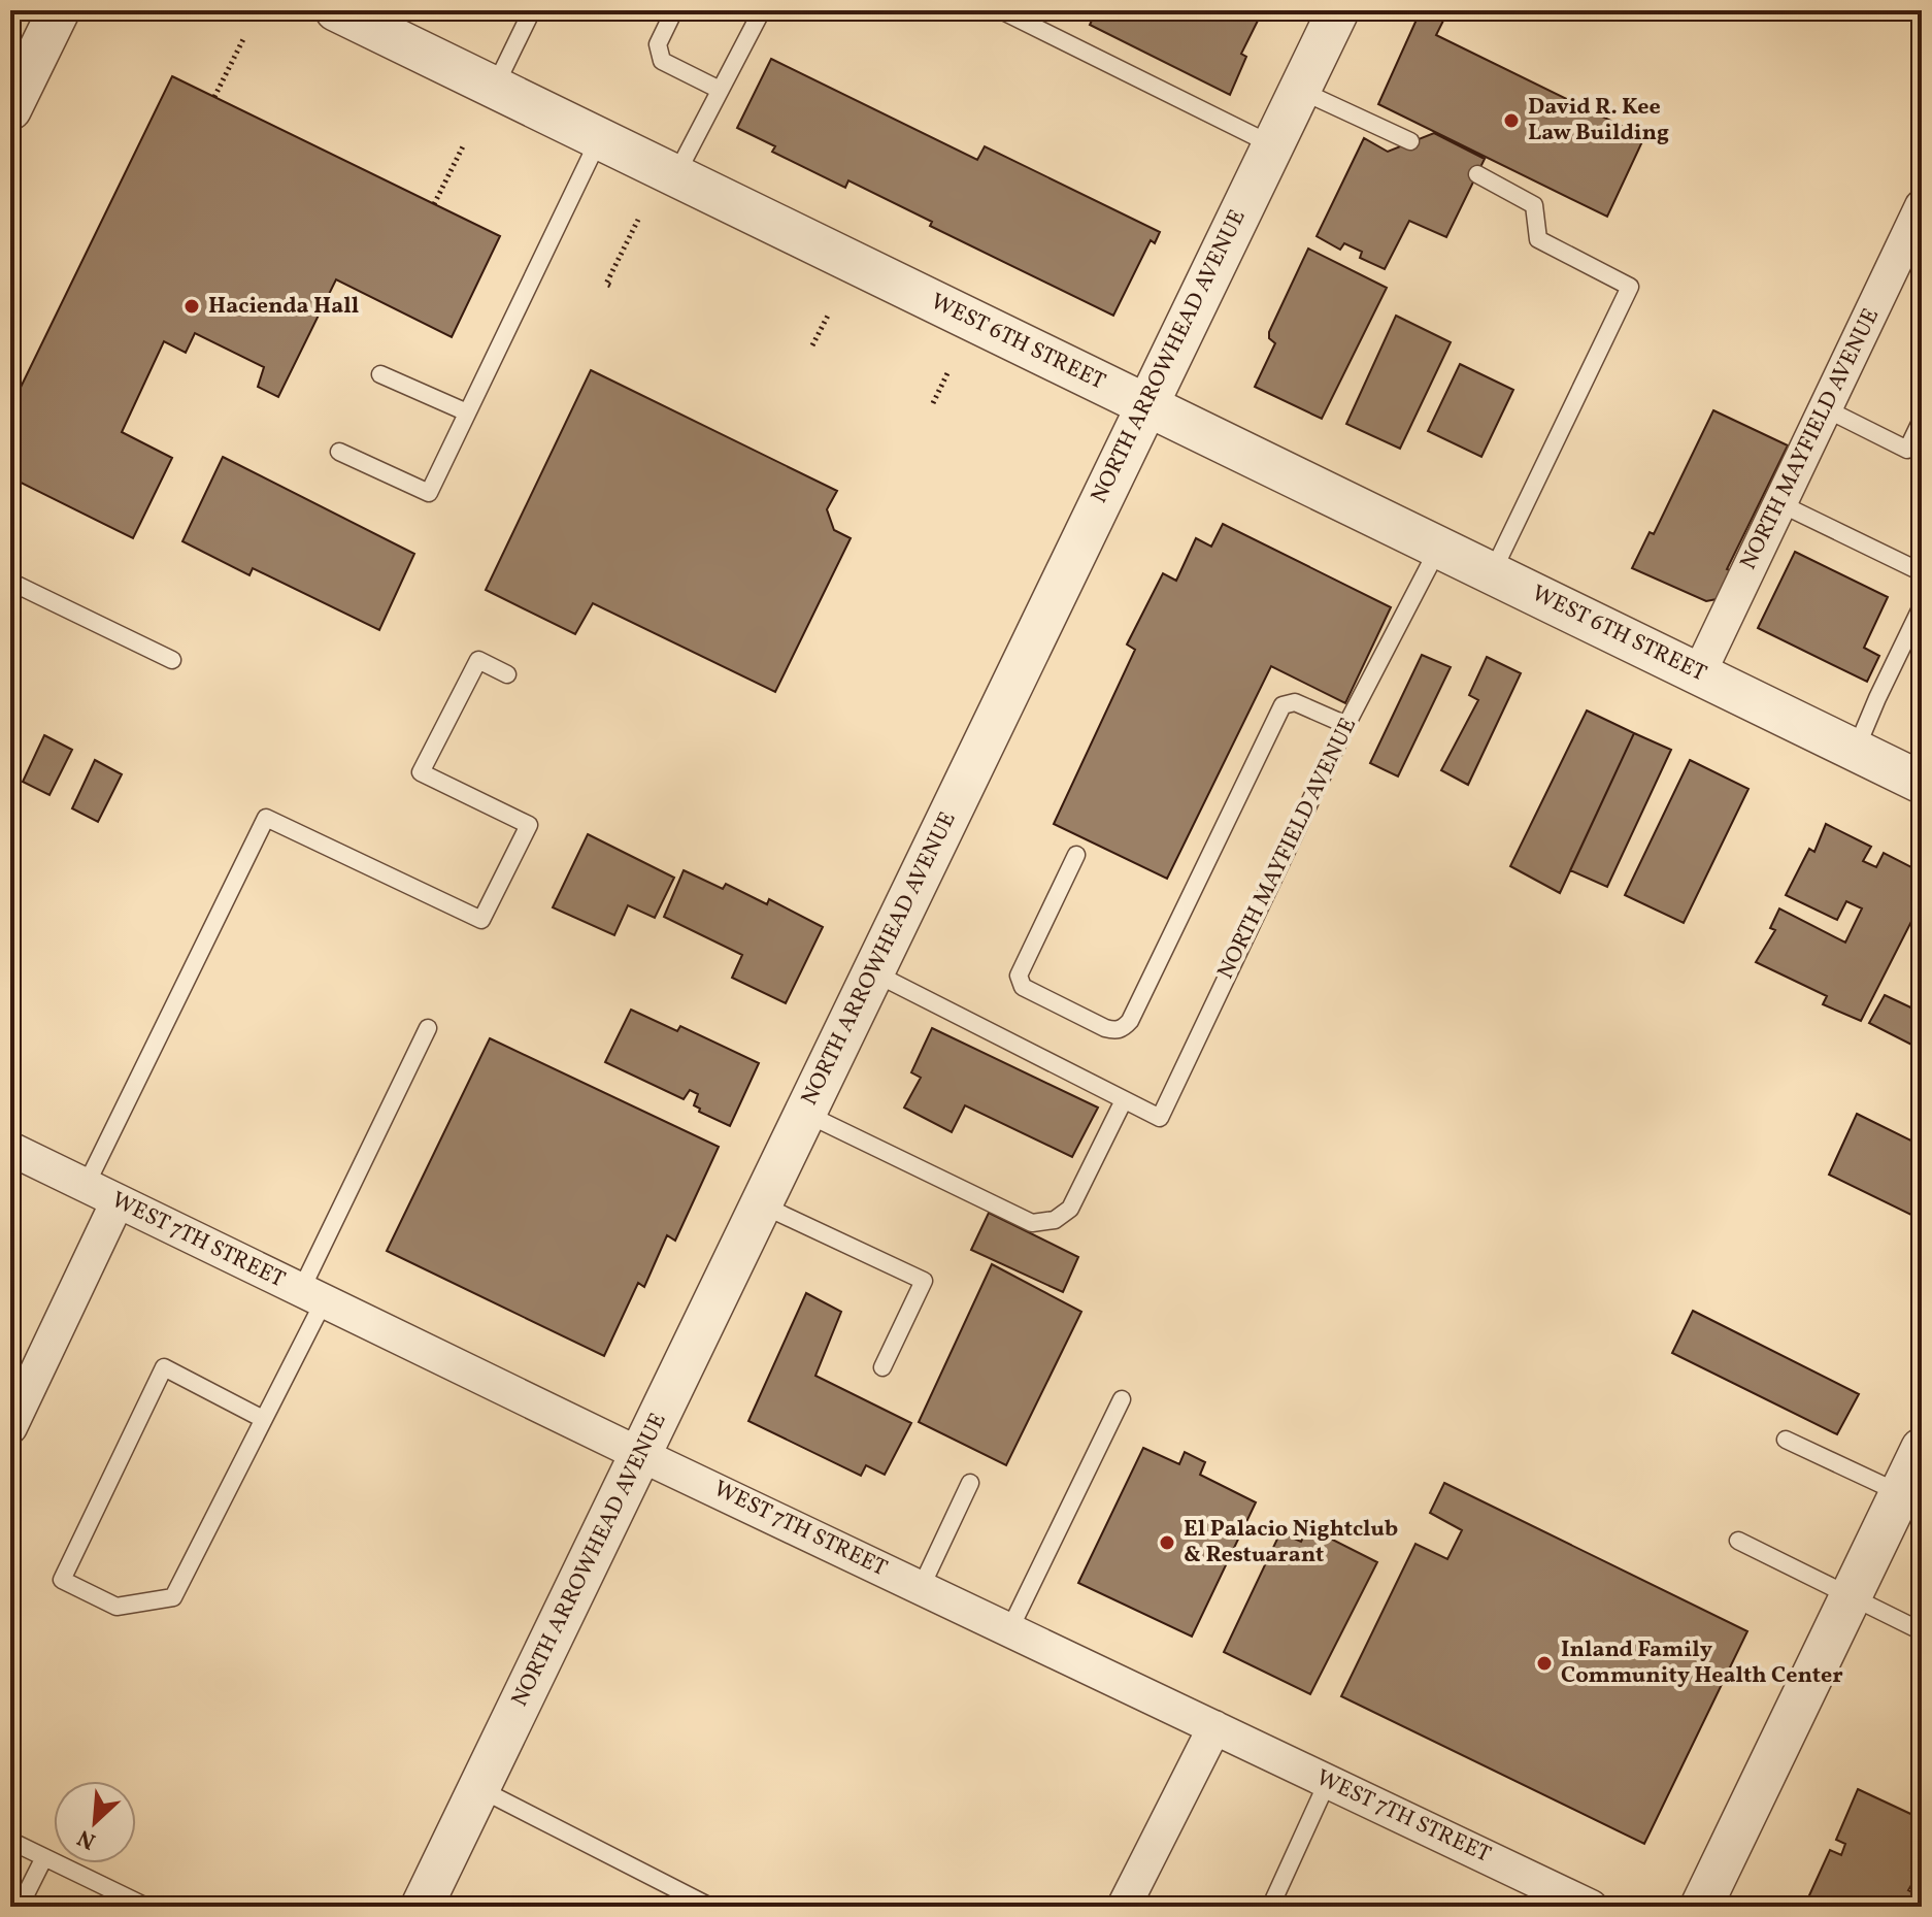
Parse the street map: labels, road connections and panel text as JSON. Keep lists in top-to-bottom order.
{
  "streets": {
    "street": [
      "WEST 6TH STREET",
      "NORTH ARROWHEAD AVENUE",
      "NORTH MAYFIELD AVENUE",
      "WEST 7TH STREET"
    ]
  },
  "crossings": [
    ["WEST 6TH STREET", "NORTH ARROWHEAD AVENUE"],
    ["WEST 6TH STREET", "NORTH MAYFIELD AVENUE"],
    ["NORTH ARROWHEAD AVENUE", "WEST 7TH STREET"]
  ],
  "places": [
    "David R. Kee Law Building",
    "Hacienda Hall",
    "El Palacio Nightclub & Restuarant",
    "Inland Family Community Health Center"
  ],
  "north": "bottom left"
}
